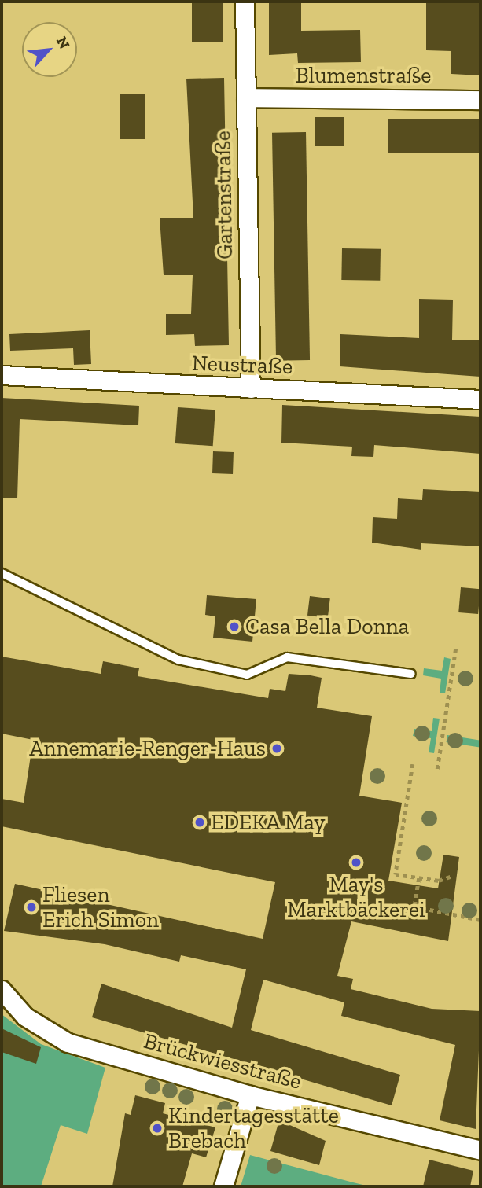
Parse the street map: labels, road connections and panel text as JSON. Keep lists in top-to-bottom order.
{
  "streets": {
    "street": [
      "Blumenstraße",
      "Gartenstraße",
      "Neustraße",
      "Brückwiesstraße"
    ]
  },
  "crossings": [
    ["Blumenstraße", "Gartenstraße"],
    ["Gartenstraße", "Neustraße"]
  ],
  "places": [
    "Casa Bella Donna",
    "Annemarie-Renger-Haus",
    "EDEKA May",
    "May's Marktbäckerei",
    "Fliesen Erich Simon",
    "Kindertagesstätte Brebach"
  ],
  "north": "top right"
}
